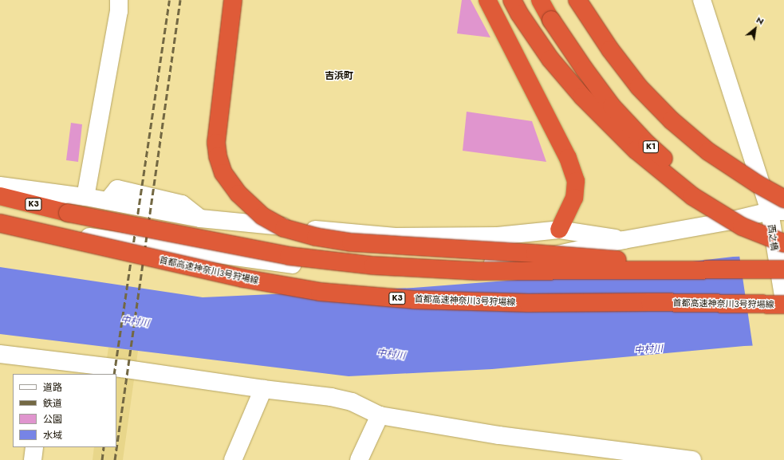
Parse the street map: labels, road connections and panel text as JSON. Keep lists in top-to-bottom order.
{
  "streets": {
    "highway": ["K1", "K3", "首都高速神奈川3号狩場線"],
    "street": ["西之橋"]
  },
  "districts": ["吉浜町"],
  "water": ["中村川"],
  "legend": [
    "道路",
    "鉄道",
    "公園",
    "水域"
  ],
  "north": "top right"
}
